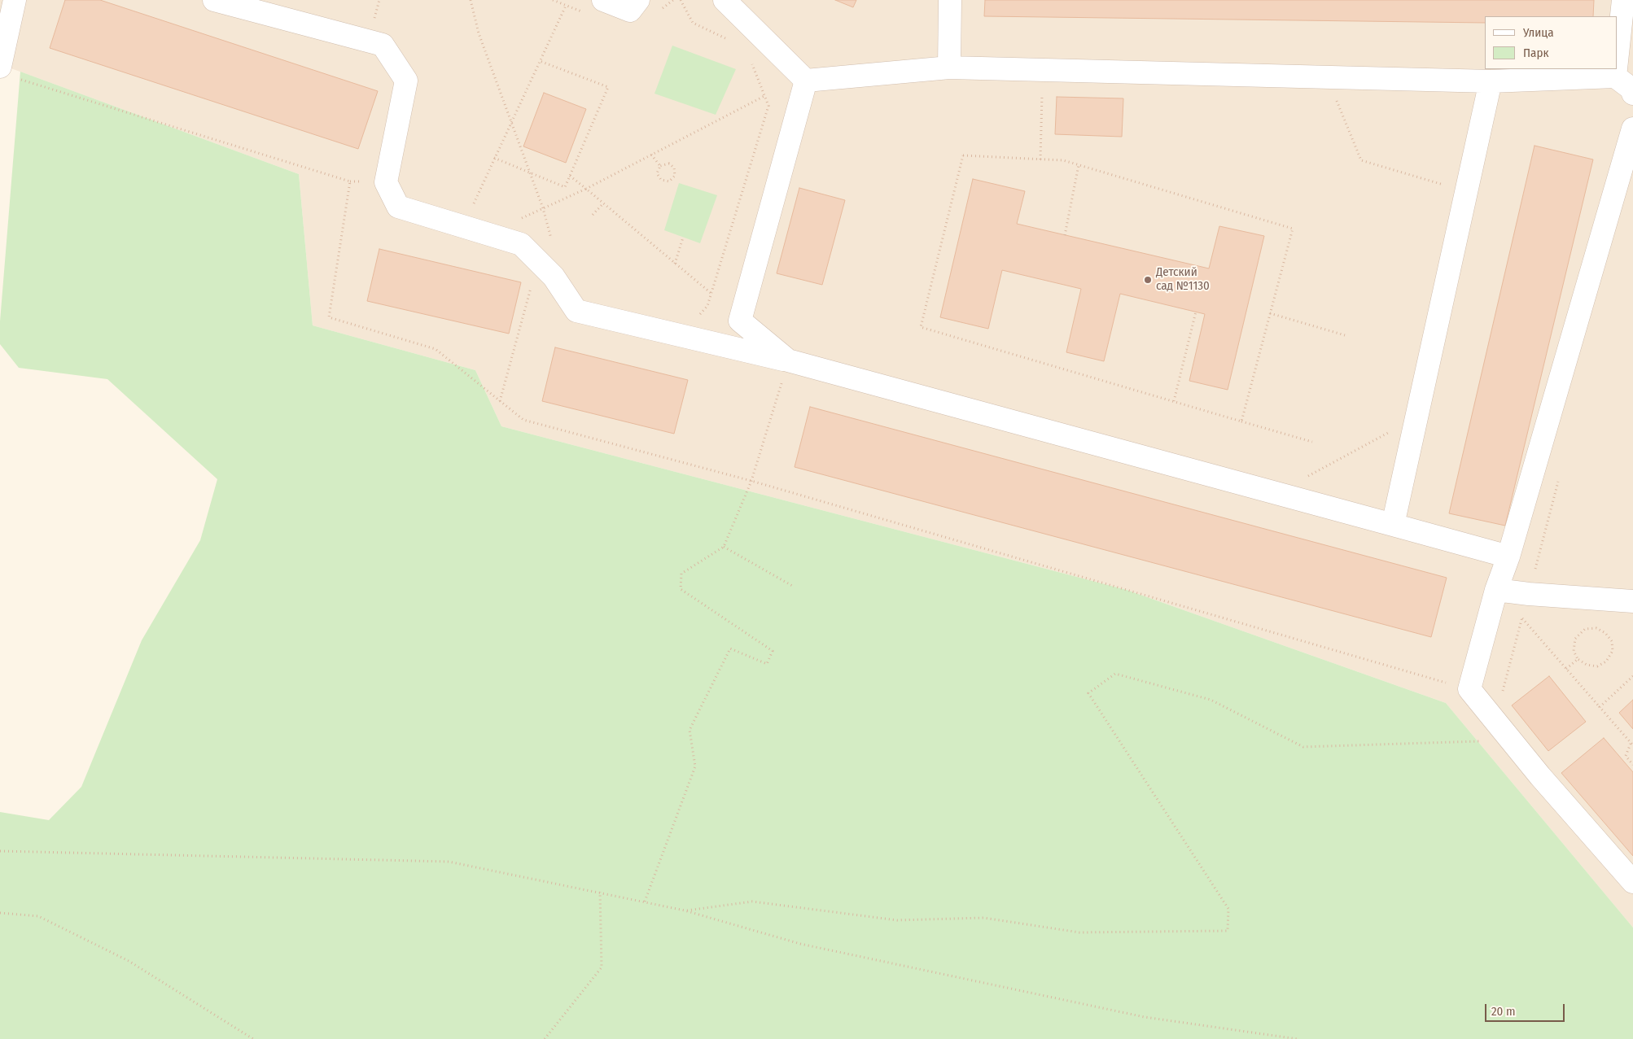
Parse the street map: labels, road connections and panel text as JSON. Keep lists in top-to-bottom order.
{
  "places": ["Детский сад №1130"],
  "legend": ["Улица", "Парк"],
  "scale_bar": "20 m"
}
